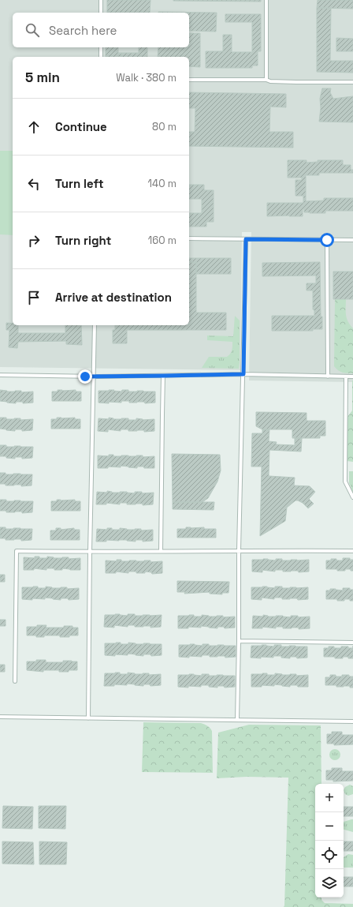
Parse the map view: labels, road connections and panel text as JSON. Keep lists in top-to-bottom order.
{
  "page": {
    "search": "Search here",
    "heading": ["5 min", "Walk · 380 m"],
    "list": [
      ["Continue", "80 m"],
      ["Turn left", "140 m"],
      ["Turn right", "160 m"],
      "Arrive at destination"
    ],
    "map_buttons": ["+", "−"]
  }
}
